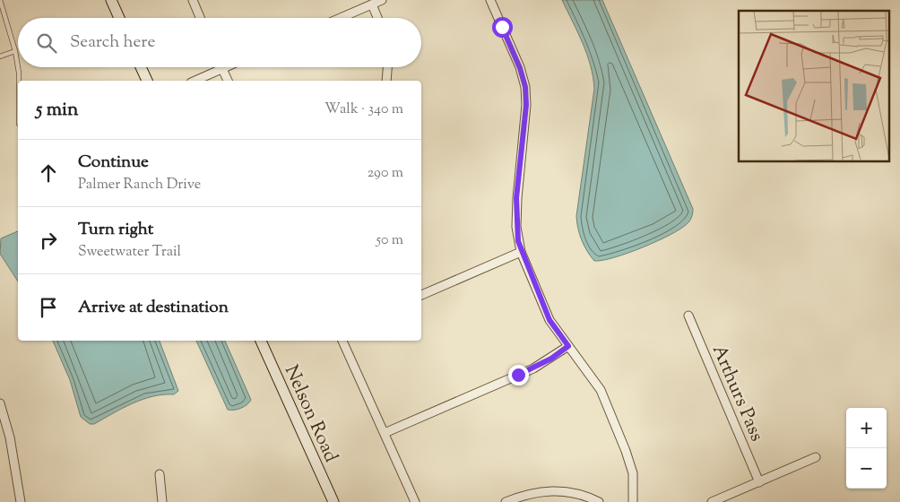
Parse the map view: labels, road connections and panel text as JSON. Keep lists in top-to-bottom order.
{
  "streets": {
    "street": ["Arthurs Pass", "Nelson Road"]
  },
  "page": {
    "search": "Search here",
    "heading": ["5 min", "Walk · 340 m"],
    "list": [
      ["Continue", "Palmer Ranch Drive", "290 m"],
      ["Turn right", "Sweetwater Trail", "50 m"],
      "Arrive at destination"
    ],
    "map_buttons": ["+", "−"]
  }
}
